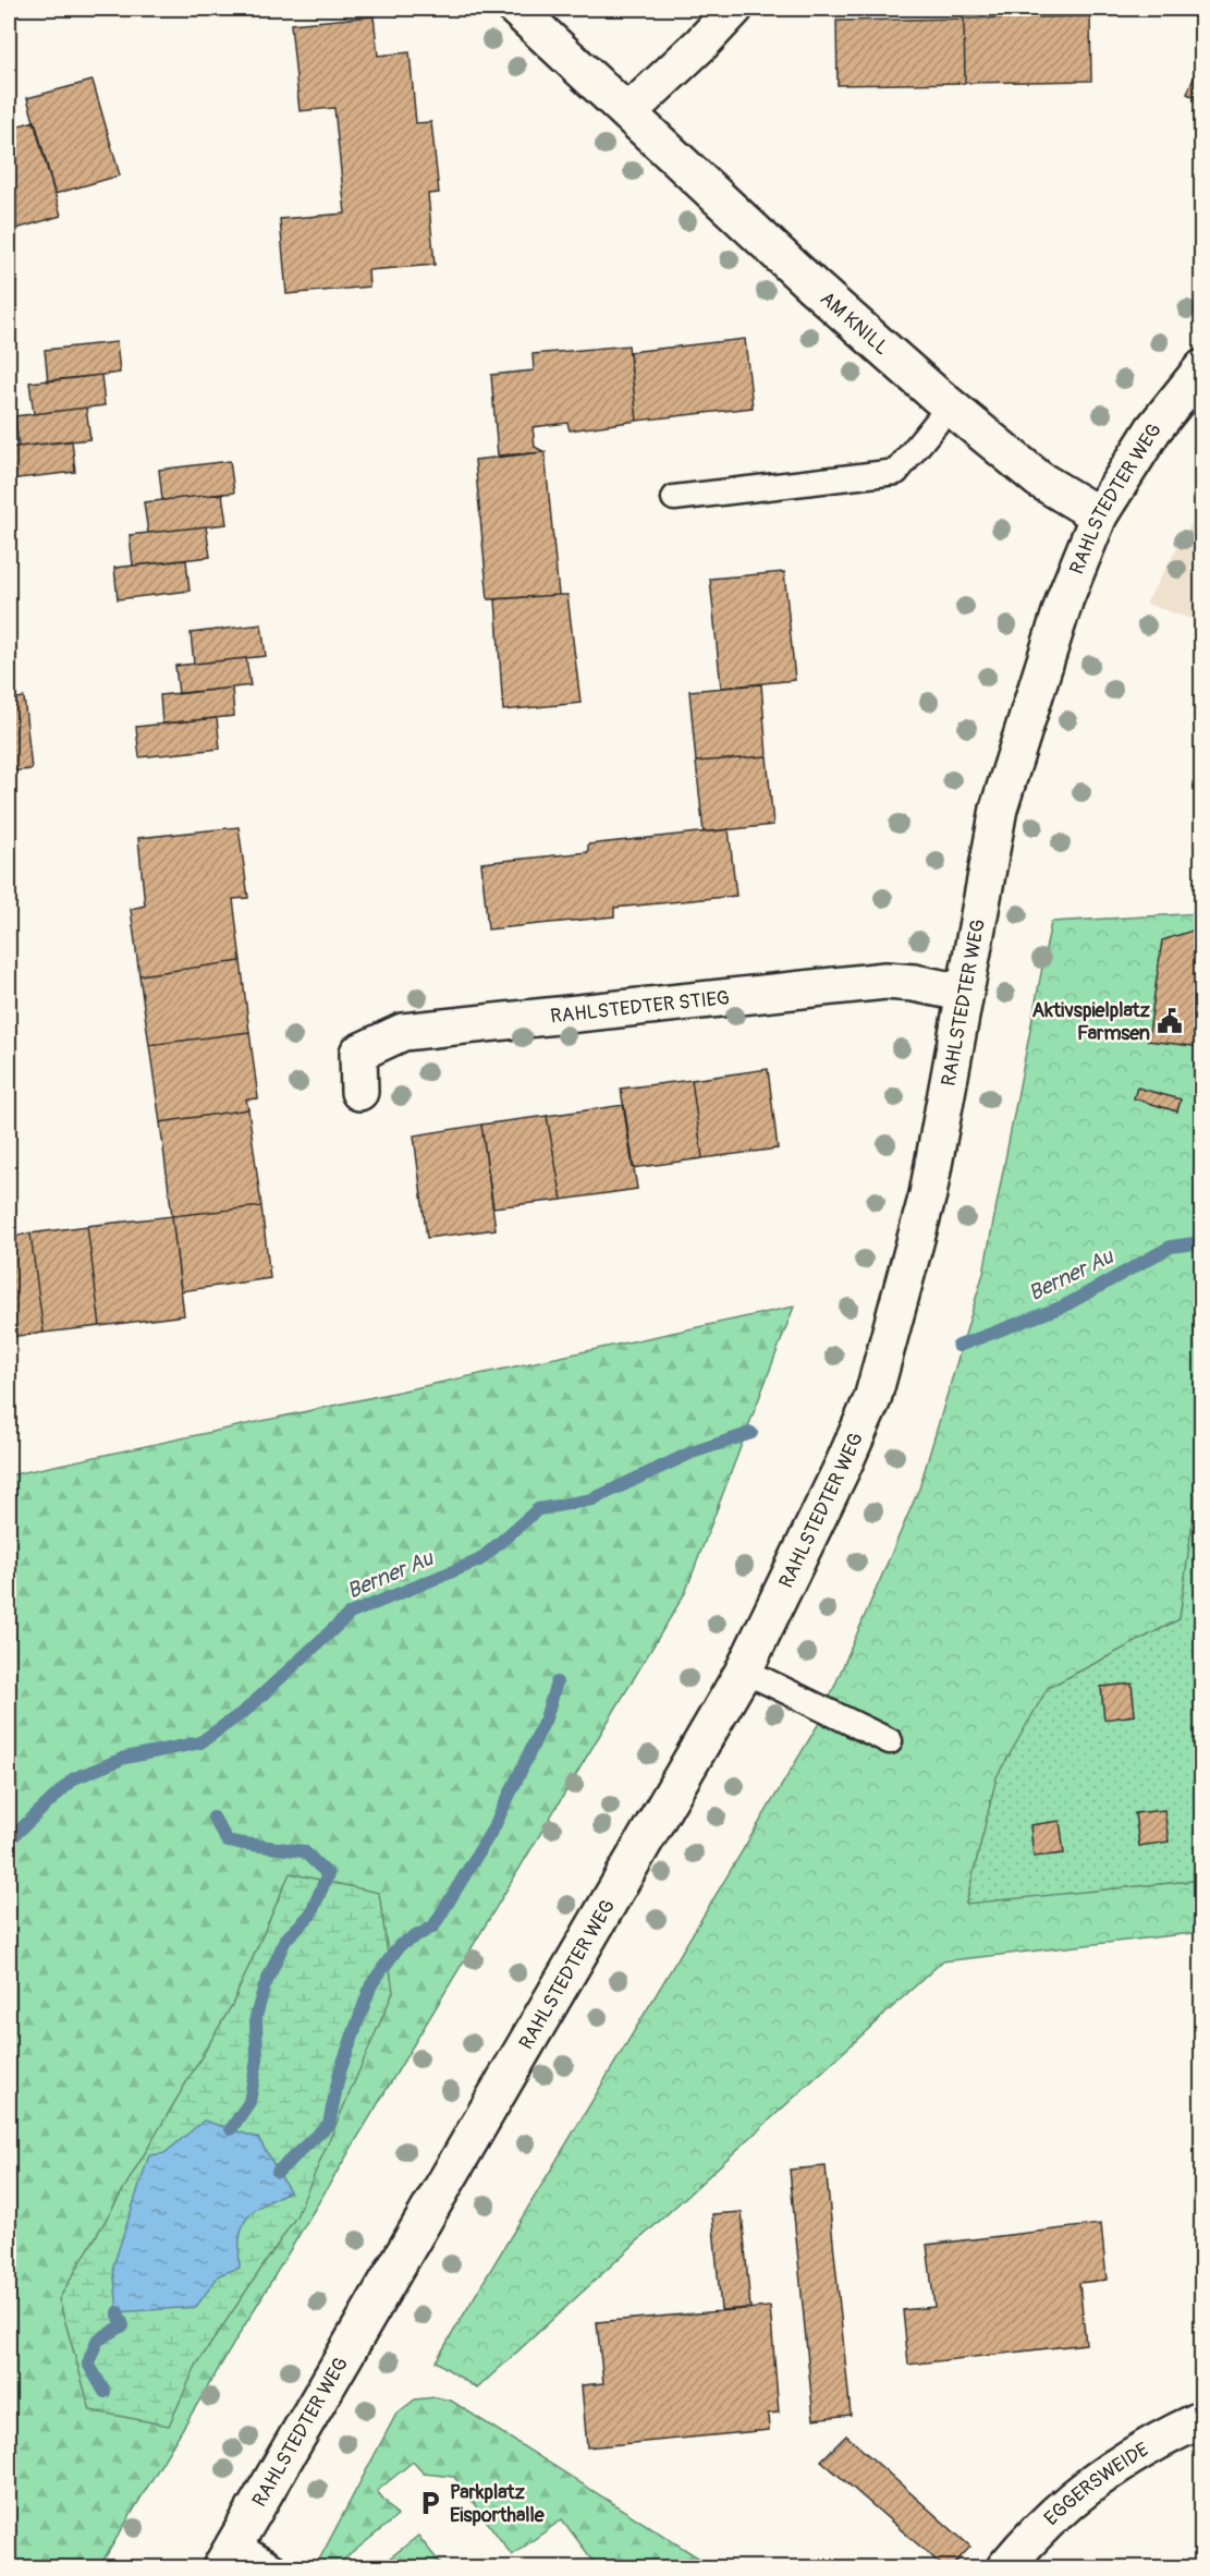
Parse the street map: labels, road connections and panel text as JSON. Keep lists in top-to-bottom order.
{
  "streets": {
    "main road": [
      "AM KNILL",
      "RAHLSTEDTER WEG",
      "RAHLSTEDTER STIEG",
      "EGGERSWEIDE"
    ]
  },
  "crossings": [
    ["AM KNILL", "RAHLSTEDTER WEG"],
    ["RAHLSTEDTER WEG", "RAHLSTEDTER STIEG"]
  ],
  "water": ["Berner Au"],
  "places": {
    "public building": ["Aktivspielplatz Farmsen"],
    "parking": ["Parkplatz Eisporthalle"]
  }
}
